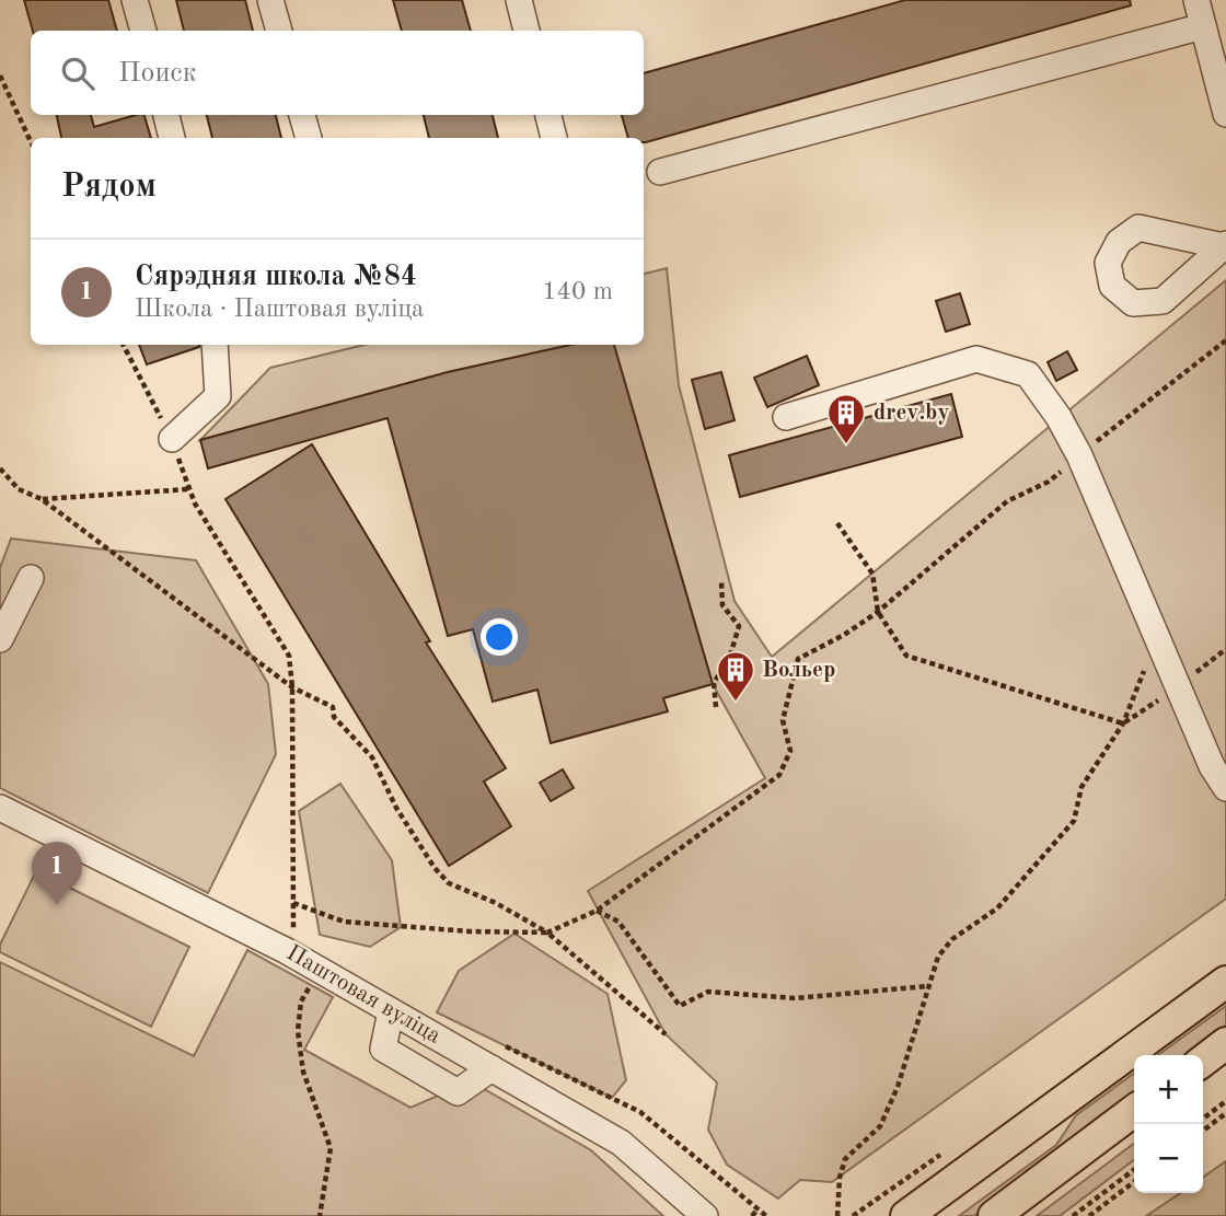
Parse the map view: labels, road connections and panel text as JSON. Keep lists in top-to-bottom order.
{
  "streets": {
    "street": ["Паштовая вуліца"]
  },
  "places": {
    "building": ["drev.by", "Вольер"]
  },
  "page": {
    "search": "Поиск",
    "heading": "Рядом",
    "list": [
      {
        "mark": "1",
        "name": "Сярэдняя школа №84",
        "note": "Школа · Паштовая вуліца",
        "value": "140 m"
      }
    ],
    "pins": "1",
    "map_buttons": ["+", "−"]
  }
}
